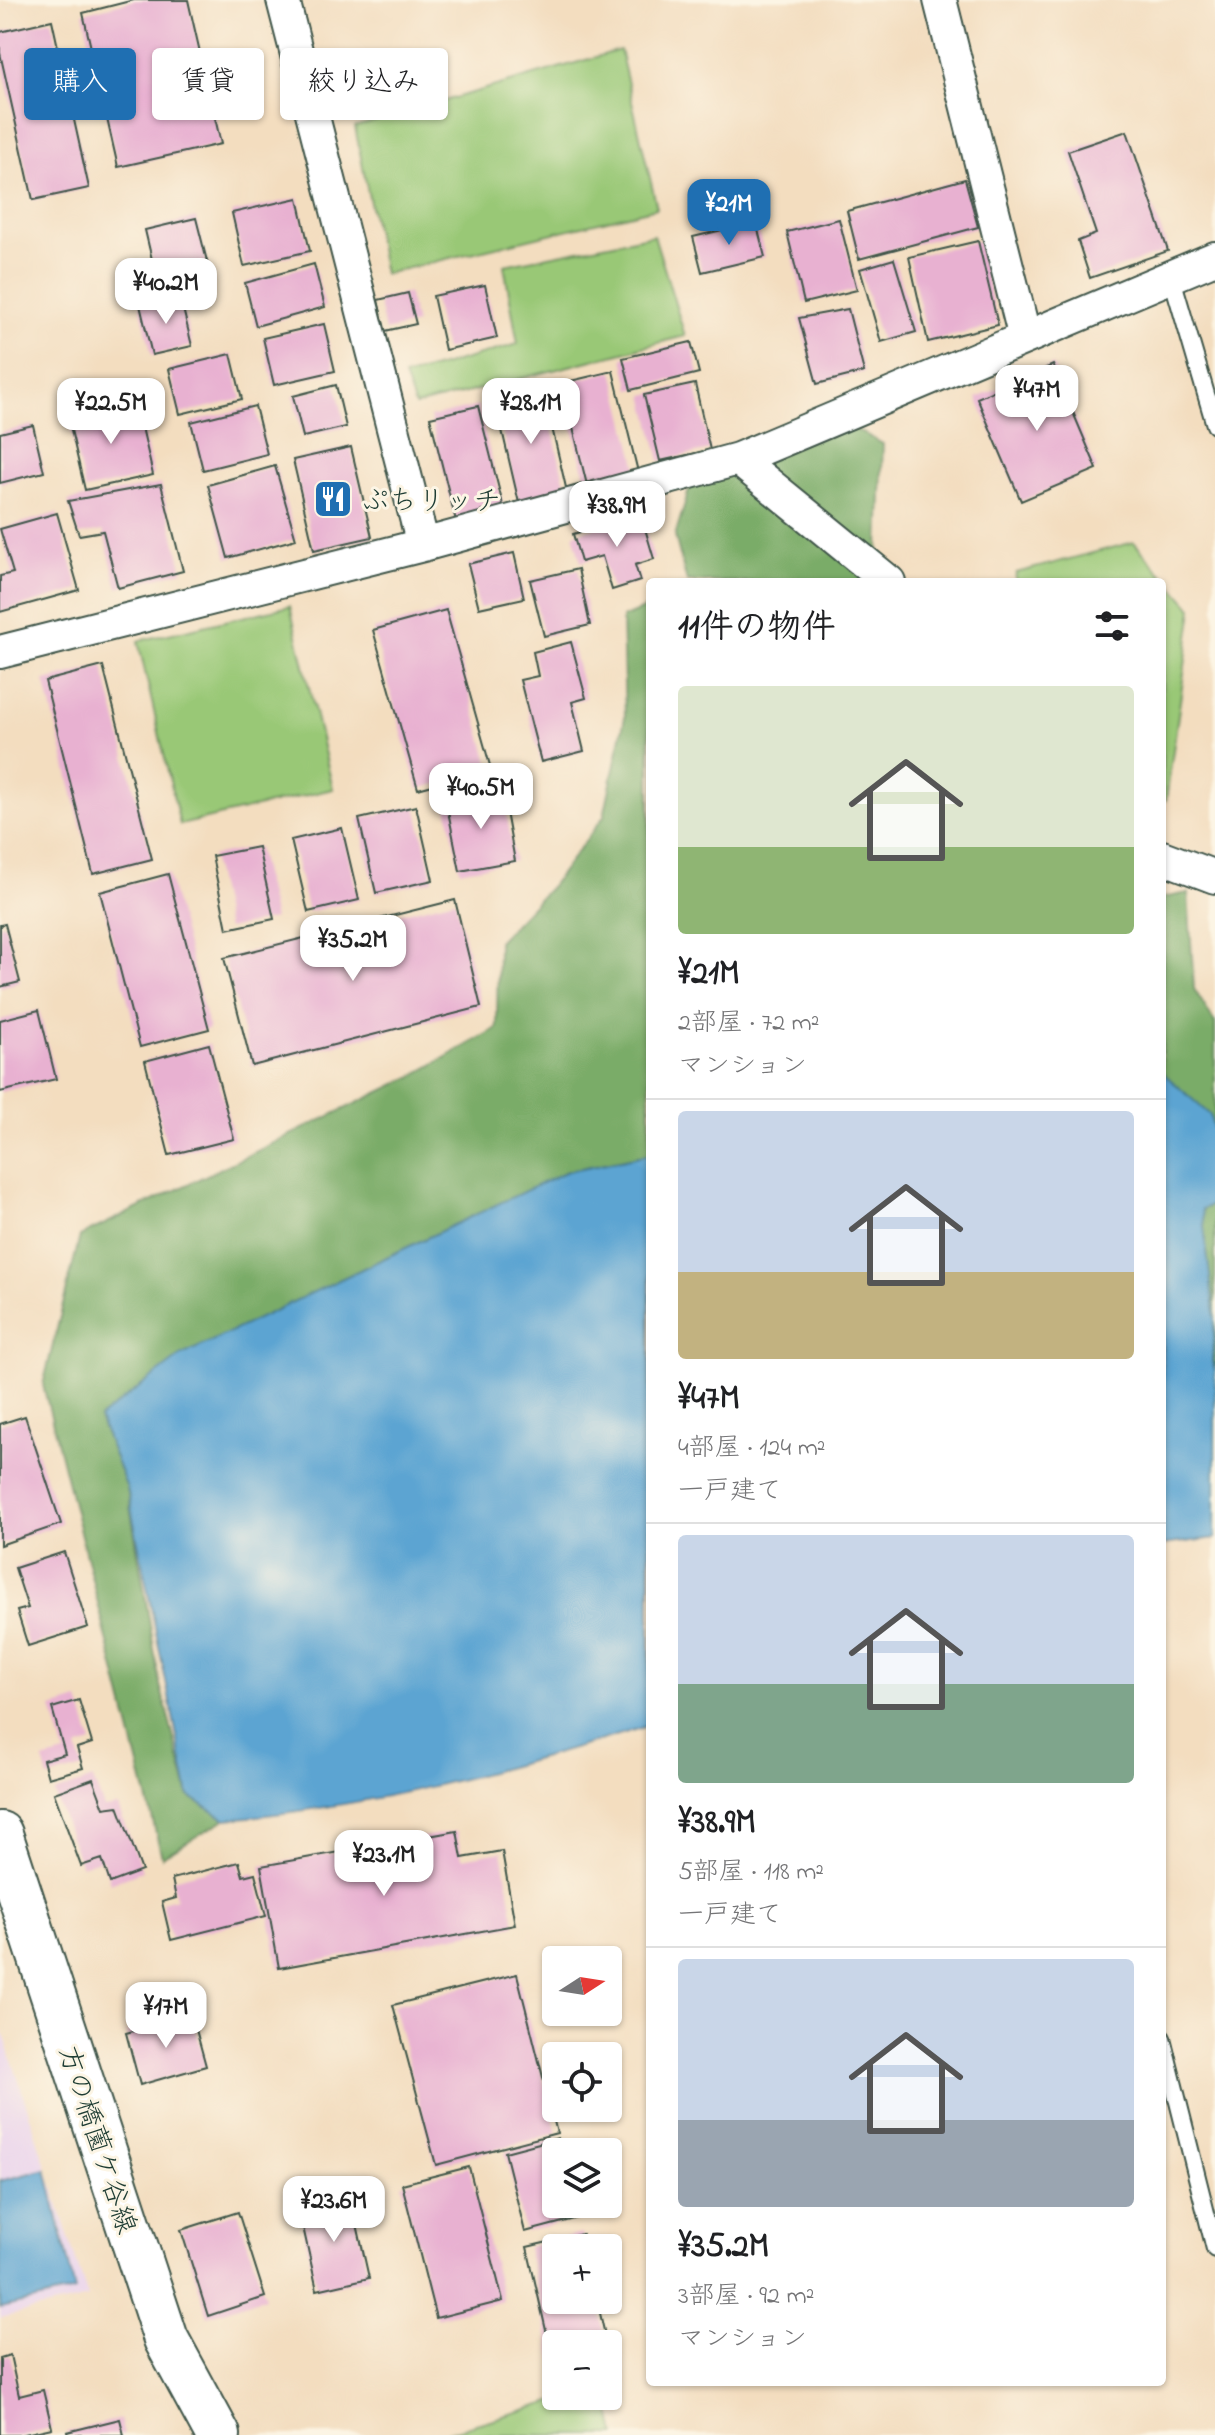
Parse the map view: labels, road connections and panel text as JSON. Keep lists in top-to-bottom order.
{
  "streets": {
    "main road": ["方の橋薗ケ谷線"]
  },
  "places": {
    "restaurant": ["ぷちリッチ"]
  },
  "north": "right",
  "page": {
    "chip": ["購入", "賃貸", "絞り込み"],
    "price": [
      "¥21M",
      "¥40.2M",
      "¥47M",
      "¥22.5M",
      "¥28.1M",
      "¥38.9M",
      "¥40.5M",
      "¥35.2M",
      "¥23.1M",
      "¥17M",
      "¥23.6M"
    ],
    "heading": "11件の物件",
    "list": [
      {
        "name": "¥21M",
        "note": "2部屋 · 72 m² · マンション"
      },
      {
        "name": "¥47M",
        "note": "4部屋 · 124 m² · 一戸建て"
      },
      {
        "name": "¥38.9M",
        "note": "5部屋 · 118 m² · 一戸建て"
      },
      {
        "name": "¥35.2M",
        "note": "3部屋 · 92 m² · マンション"
      }
    ],
    "map_buttons": ["+", "−"]
  }
}
